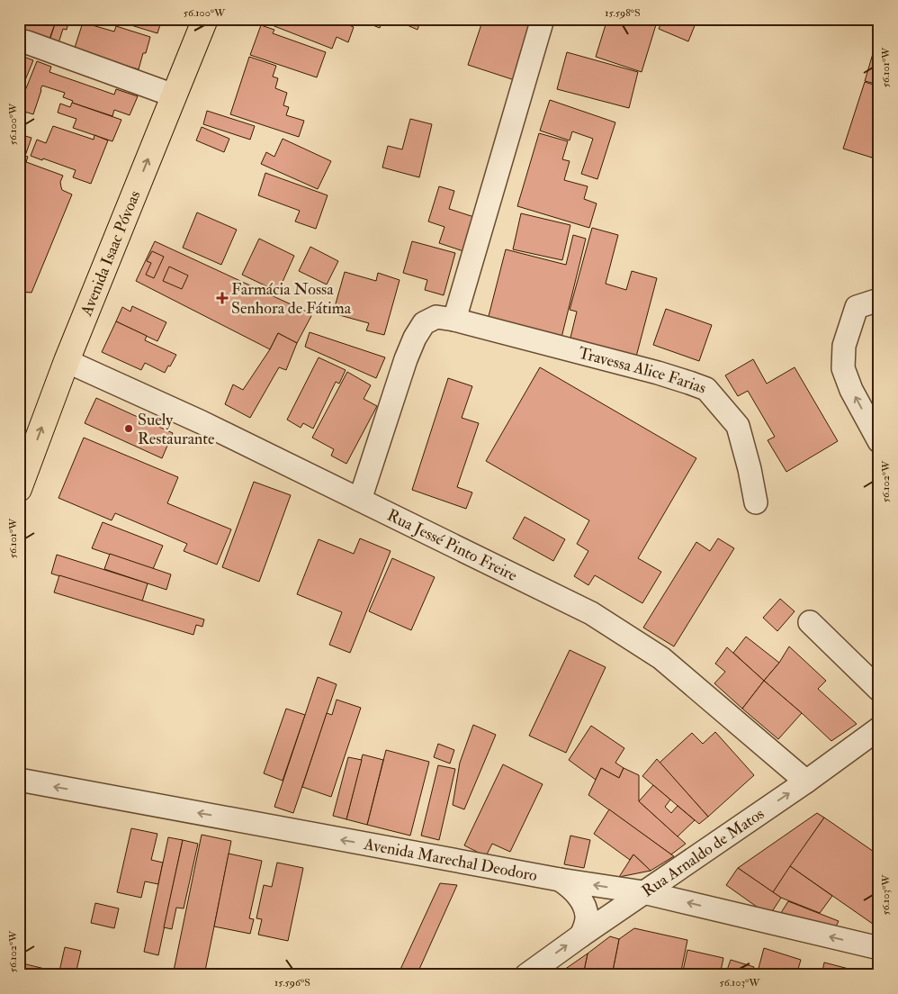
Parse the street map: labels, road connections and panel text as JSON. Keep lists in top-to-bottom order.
{
  "streets": {
    "main road": ["Avenida Isaac Póvoas"],
    "street": [
      "Travessa Alice Farias",
      "Rua Jessé Pinto Freire",
      "Rua Arnaldo de Matos",
      "Avenida Marechal Deodoro"
    ]
  },
  "crossings": [
    ["Avenida Isaac Póvoas", "Rua Jessé Pinto Freire"],
    ["Travessa Alice Farias", "Rua Jessé Pinto Freire"],
    ["Rua Jessé Pinto Freire", "Rua Arnaldo de Matos"],
    ["Rua Arnaldo de Matos", "Avenida Marechal Deodoro"]
  ],
  "one_way": ["Avenida Isaac Póvoas", "Rua Arnaldo de Matos", "Avenida Marechal Deodoro"],
  "places": {
    "health": ["Farmácia Nossa Senhora de Fátima"],
    "other": ["Suely Restaurante"]
  },
  "coordinates": [
    "56.100°W",
    "15.598°S",
    "56.101°W",
    "56.102°W",
    "56.103°W",
    "15.596°S"
  ]
}
